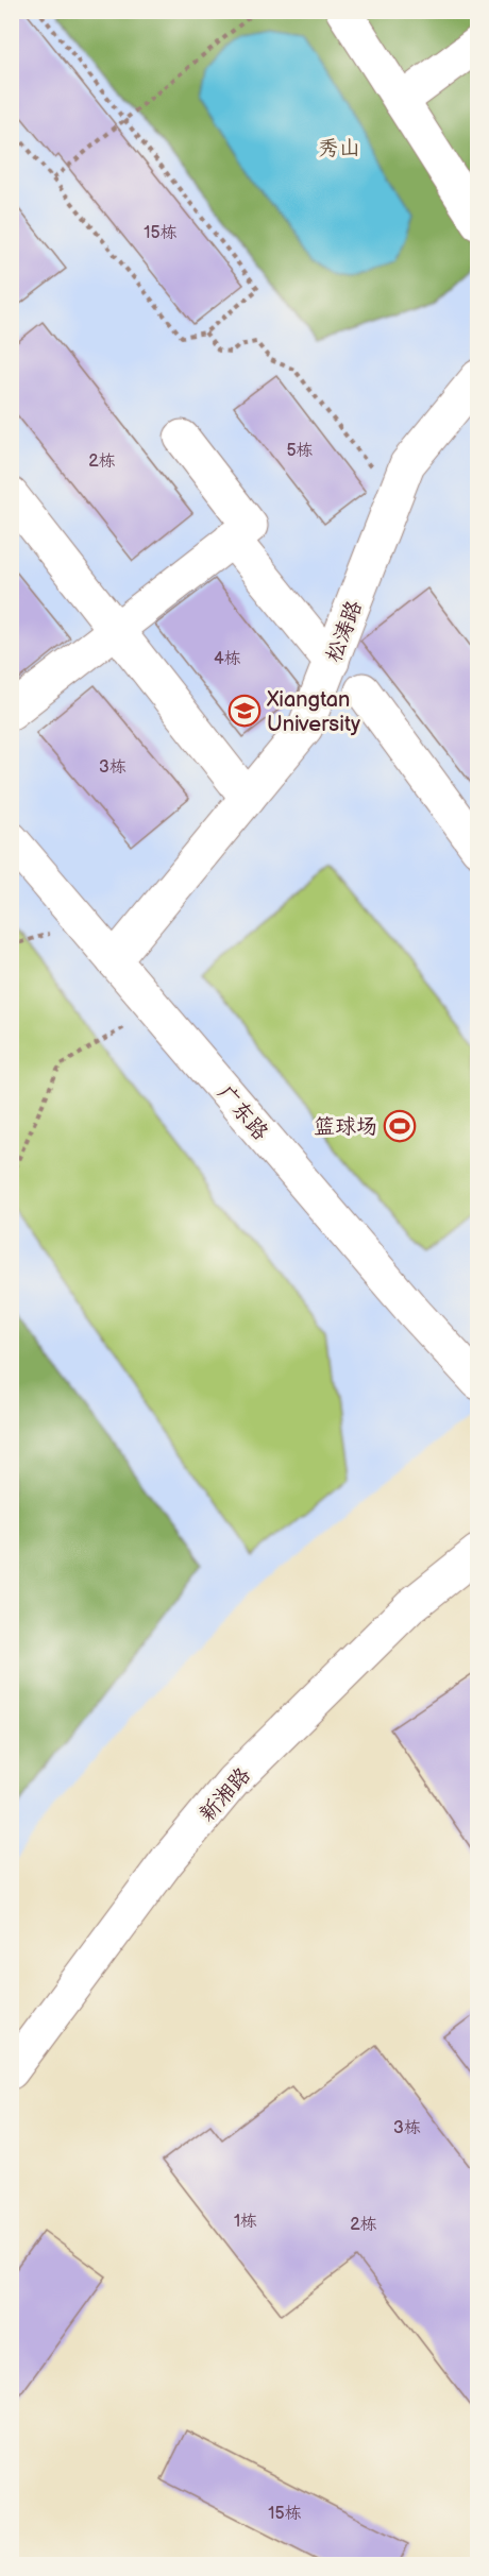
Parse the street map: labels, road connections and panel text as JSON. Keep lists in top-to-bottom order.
{
  "streets": {
    "street": ["松涛路", "广东路", "新湘路"]
  },
  "crossings": [
    ["松涛路", "广东路"]
  ],
  "parks": ["秀山"],
  "places": {
    "school or university": ["Xiangtan University"],
    "sports": ["篮球场"]
  },
  "house_numbers": [
    "15栋",
    "5栋",
    "2栋",
    "4栋",
    "3栋",
    "3栋",
    "1栋",
    "2栋",
    "15栋"
  ]
}
